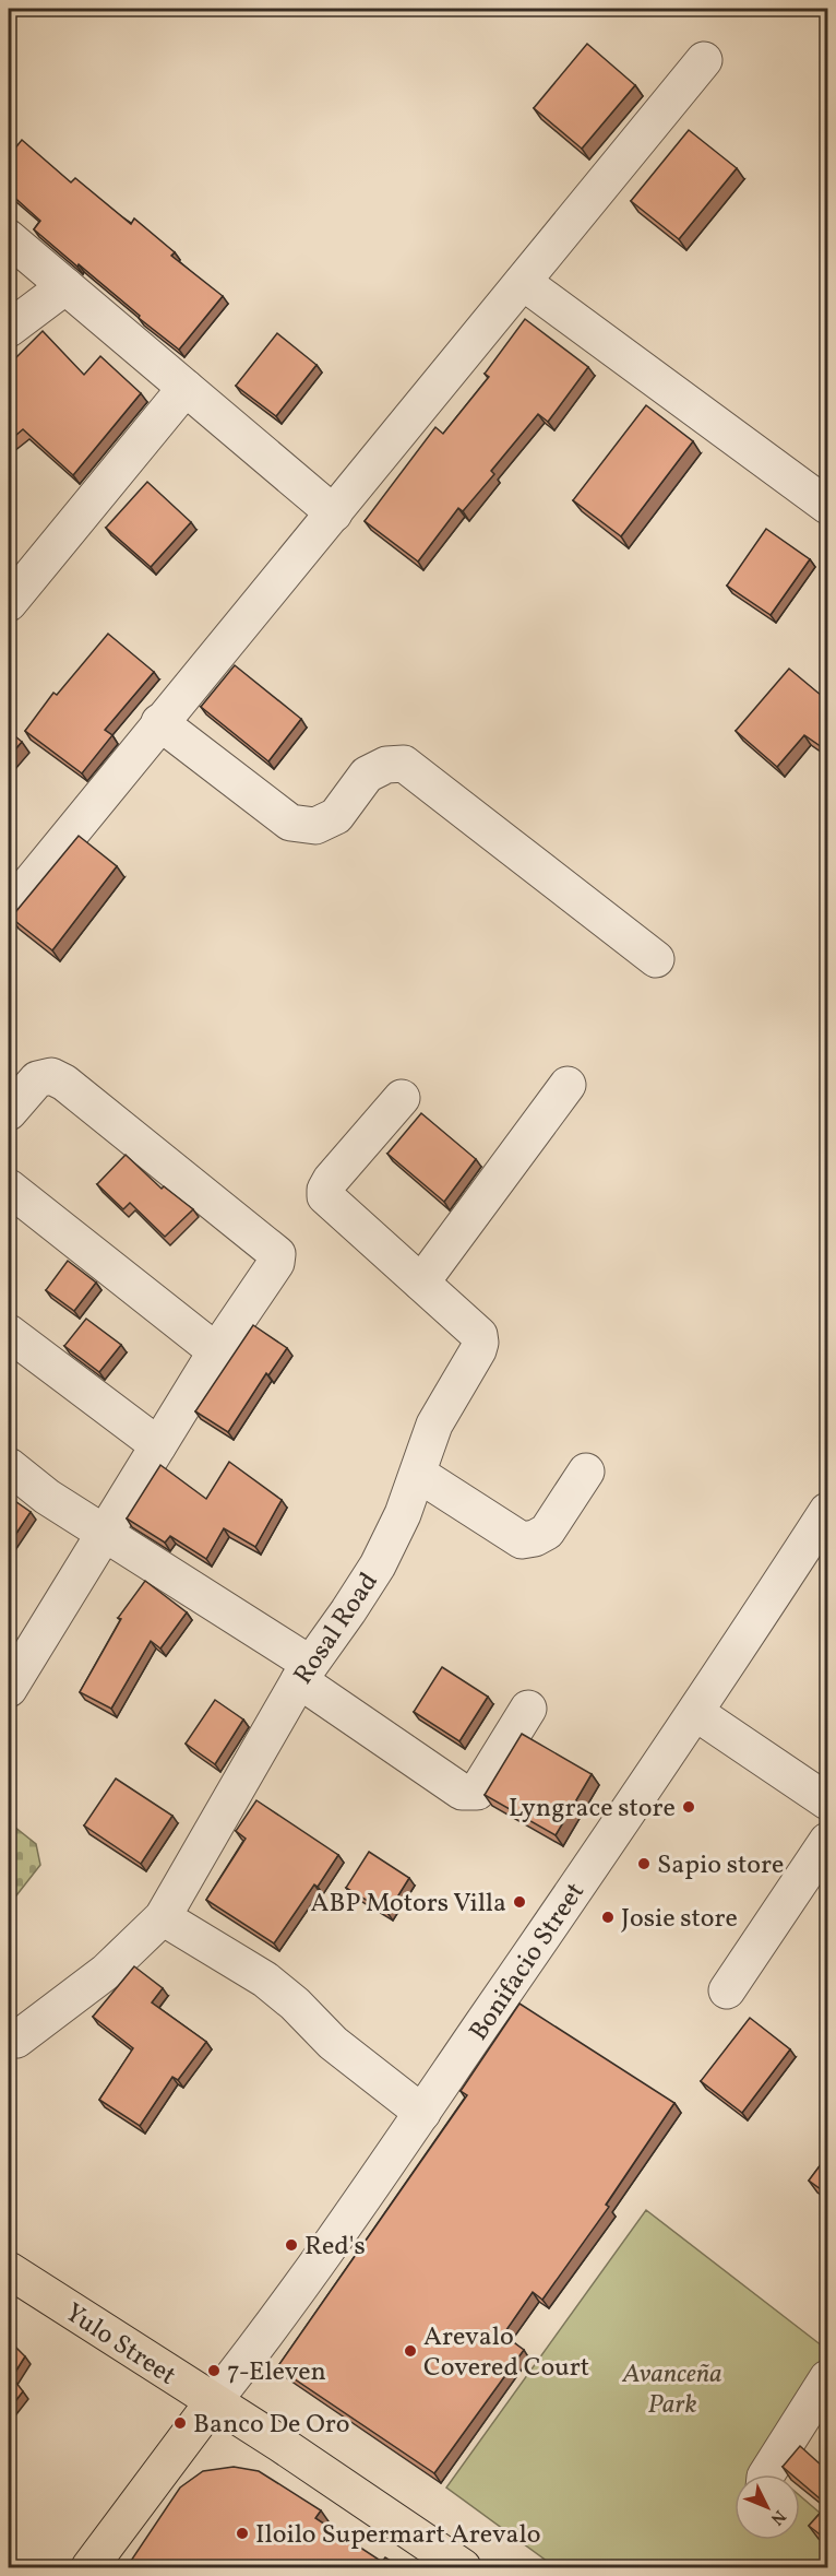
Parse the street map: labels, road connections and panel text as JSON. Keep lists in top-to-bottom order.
{
  "streets": {
    "main road": ["Yulo Street"],
    "street": ["Rosal Road", "Bonifacio Street"]
  },
  "crossings": [
    ["Bonifacio Street", "Yulo Street"]
  ],
  "parks": ["Avanceña Park"],
  "places": [
    "Lyngrace store",
    "Sapio store",
    "ABP Motors Villa",
    "Josie store",
    "Red's",
    "Arevalo Covered Court",
    "7-Eleven",
    "Banco De Oro",
    "Iloilo Supermart Arevalo"
  ],
  "north": "bottom right"
}
